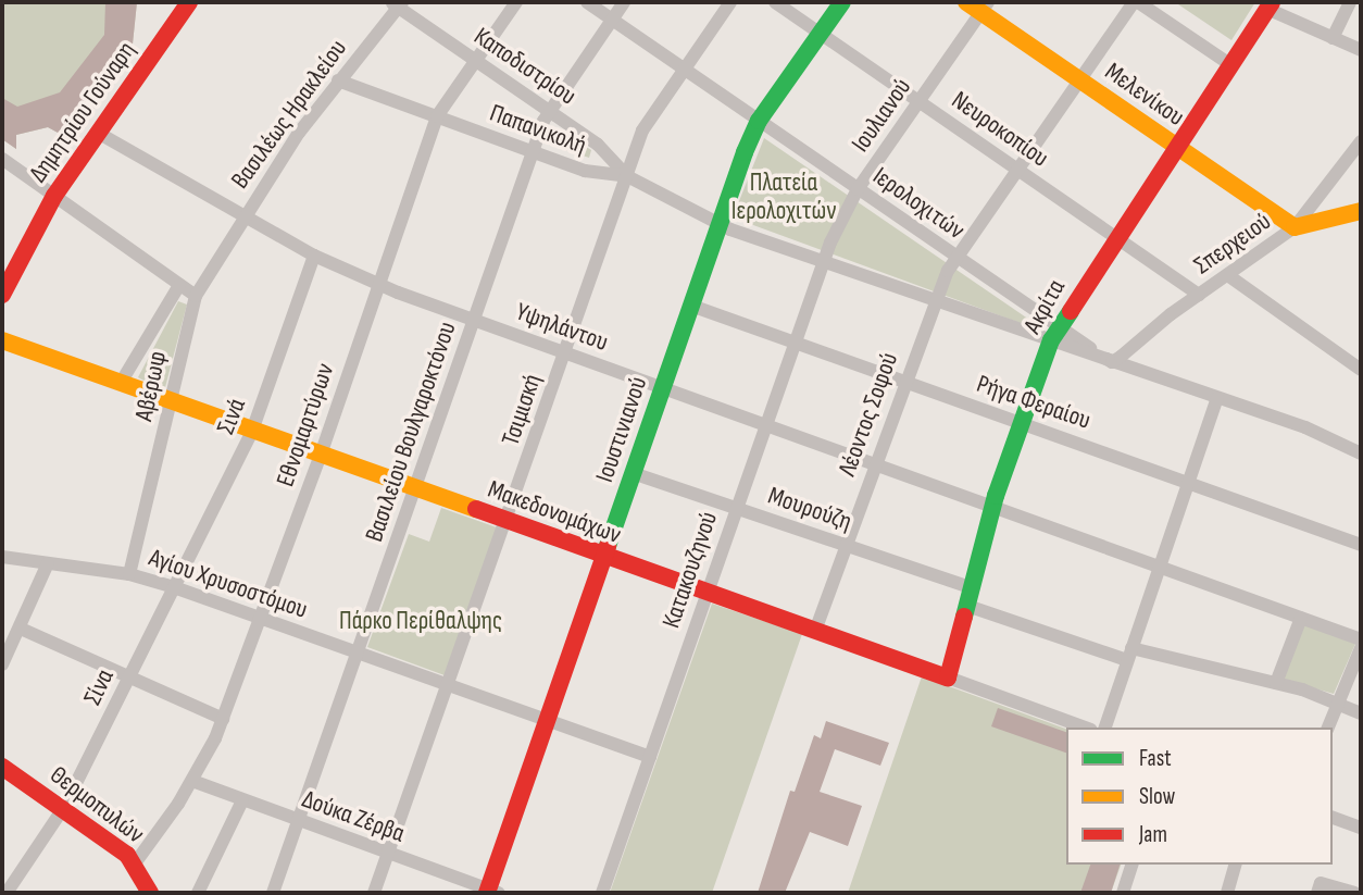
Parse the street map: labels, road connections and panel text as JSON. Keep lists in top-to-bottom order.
{
  "streets": {
    "street": [
      "Καποδιστρίου",
      "Μελενίκου",
      "Δημητρίου Γούναρη",
      "Βασιλέως Ηρακλείου",
      "Ιουλιανού",
      "Παπανικολή",
      "Νευροκοπίου",
      "Ιερολοχιτών",
      "Σπερχειού",
      "Ακρίτα",
      "Υψηλάντου",
      "Αβέρωφ",
      "Ρήγα Φεραίου",
      "Τσιμισκή",
      "Λέοντος Σοφού",
      "Σινά",
      "Εθνομαρτύρων",
      "Ιουστινιανού",
      "Βασιλείου Βουλγαροκτόνου",
      "Μουρούζη",
      "Μακεδονομάχων",
      "Κατακουζηνού",
      "Αγίου Χρυσοστόμου",
      "Σίνα",
      "Θερμοπυλών",
      "Δούκα Ζέρβα"
    ]
  },
  "crossings": [
    ["Καποδιστρίου", "Βασιλέως Ηρακλείου"],
    ["Καποδιστρίου", "Παπανικολή"],
    ["Καποδιστρίου", "Τσιμισκή"],
    ["Καποδιστρίου", "Εθνομαρτύρων"],
    ["Καποδιστρίου", "Βασιλείου Βουλγαροκτόνου"],
    ["Μελενίκου", "Ιουλιανού"],
    ["Μελενίκου", "Σπερχειού"],
    ["Μελενίκου", "Ακρίτα"],
    ["Μελενίκου", "Λέοντος Σοφού"],
    ["Δημητρίου Γούναρη", "Υψηλάντου"],
    ["Βασιλέως Ηρακλείου", "Παπανικολή"],
    ["Βασιλέως Ηρακλείου", "Υψηλάντου"],
    ["Βασιλέως Ηρακλείου", "Αβέρωφ"],
    ["Ιουλιανού", "Νευροκοπίου"],
    ["Ιουλιανού", "Ιερολοχιτών"],
    ["Ιουλιανού", "Κατακουζηνού"],
    ["Παπανικολή", "Ιερολοχιτών"],
    ["Παπανικολή", "Τσιμισκή"],
    ["Παπανικολή", "Εθνομαρτύρων"],
    ["Παπανικολή", "Ιουστινιανού"],
    ["Παπανικολή", "Βασιλείου Βουλγαροκτόνου"],
    ["Νευροκοπίου", "Σπερχειού"],
    ["Νευροκοπίου", "Ακρίτα"],
    ["Νευροκοπίου", "Λέοντος Σοφού"],
    ["Νευροκοπίου", "Ιουστινιανού"],
    ["Ιερολοχιτών", "Σπερχειού"],
    ["Ιερολοχιτών", "Ακρίτα"],
    ["Ιερολοχιτών", "Τσιμισκή"],
    ["Ιερολοχιτών", "Λέοντος Σοφού"],
    ["Ιερολοχιτών", "Ιουστινιανού"],
    ["Ιερολοχιτών", "Βασιλείου Βουλγαροκτόνου"],
    ["Ιερολοχιτών", "Κατακουζηνού"],
    ["Ακρίτα", "Υψηλάντου"],
    ["Ακρίτα", "Ρήγα Φεραίου"],
    ["Ακρίτα", "Μουρούζη"],
    ["Ακρίτα", "Μακεδονομάχων"],
    ["Υψηλάντου", "Αβέρωφ"],
    ["Υψηλάντου", "Τσιμισκή"],
    ["Υψηλάντου", "Λέοντος Σοφού"],
    ["Υψηλάντου", "Σινά"],
    ["Υψηλάντου", "Εθνομαρτύρων"],
    ["Υψηλάντου", "Ιουστινιανού"],
    ["Υψηλάντου", "Βασιλείου Βουλγαροκτόνου"],
    ["Υψηλάντου", "Κατακουζηνού"],
    ["Αβέρωφ", "Μακεδονομάχων"],
    ["Αβέρωφ", "Αγίου Χρυσοστόμου"],
    ["Ρήγα Φεραίου", "Λέοντος Σοφού"],
    ["Ρήγα Φεραίου", "Ιουστινιανού"],
    ["Ρήγα Φεραίου", "Κατακουζηνού"],
    ["Τσιμισκή", "Μακεδονομάχων"],
    ["Τσιμισκή", "Αγίου Χρυσοστόμου"],
    ["Τσιμισκή", "Δούκα Ζέρβα"],
    ["Λέοντος Σοφού", "Μουρούζη"],
    ["Λέοντος Σοφού", "Μακεδονομάχων"],
    ["Σινά", "Μακεδονομάχων"],
    ["Σινά", "Αγίου Χρυσοστόμου"],
    ["Σινά", "Σίνα"],
    ["Εθνομαρτύρων", "Μακεδονομάχων"],
    ["Εθνομαρτύρων", "Αγίου Χρυσοστόμου"],
    ["Εθνομαρτύρων", "Θερμοπυλών"],
    ["Εθνομαρτύρων", "Δούκα Ζέρβα"],
    ["Ιουστινιανού", "Μουρούζη"],
    ["Ιουστινιανού", "Μακεδονομάχων"],
    ["Ιουστινιανού", "Αγίου Χρυσοστόμου"],
    ["Ιουστινιανού", "Δούκα Ζέρβα"],
    ["Βασιλείου Βουλγαροκτόνου", "Μακεδονομάχων"],
    ["Βασιλείου Βουλγαροκτόνου", "Αγίου Χρυσοστόμου"],
    ["Βασιλείου Βουλγαροκτόνου", "Δούκα Ζέρβα"],
    ["Μουρούζη", "Κατακουζηνού"],
    ["Μακεδονομάχων", "Κατακουζηνού"],
    ["Κατακουζηνού", "Αγίου Χρυσοστόμου"],
    ["Αγίου Χρυσοστόμου", "Σίνα"],
    ["Σίνα", "Θερμοπυλών"]
  ],
  "parks": ["Πλατεία Ιερολοχιτών", "Πάρκο Περίθαλψης"],
  "legend": ["Fast", "Slow", "Jam"]
}
